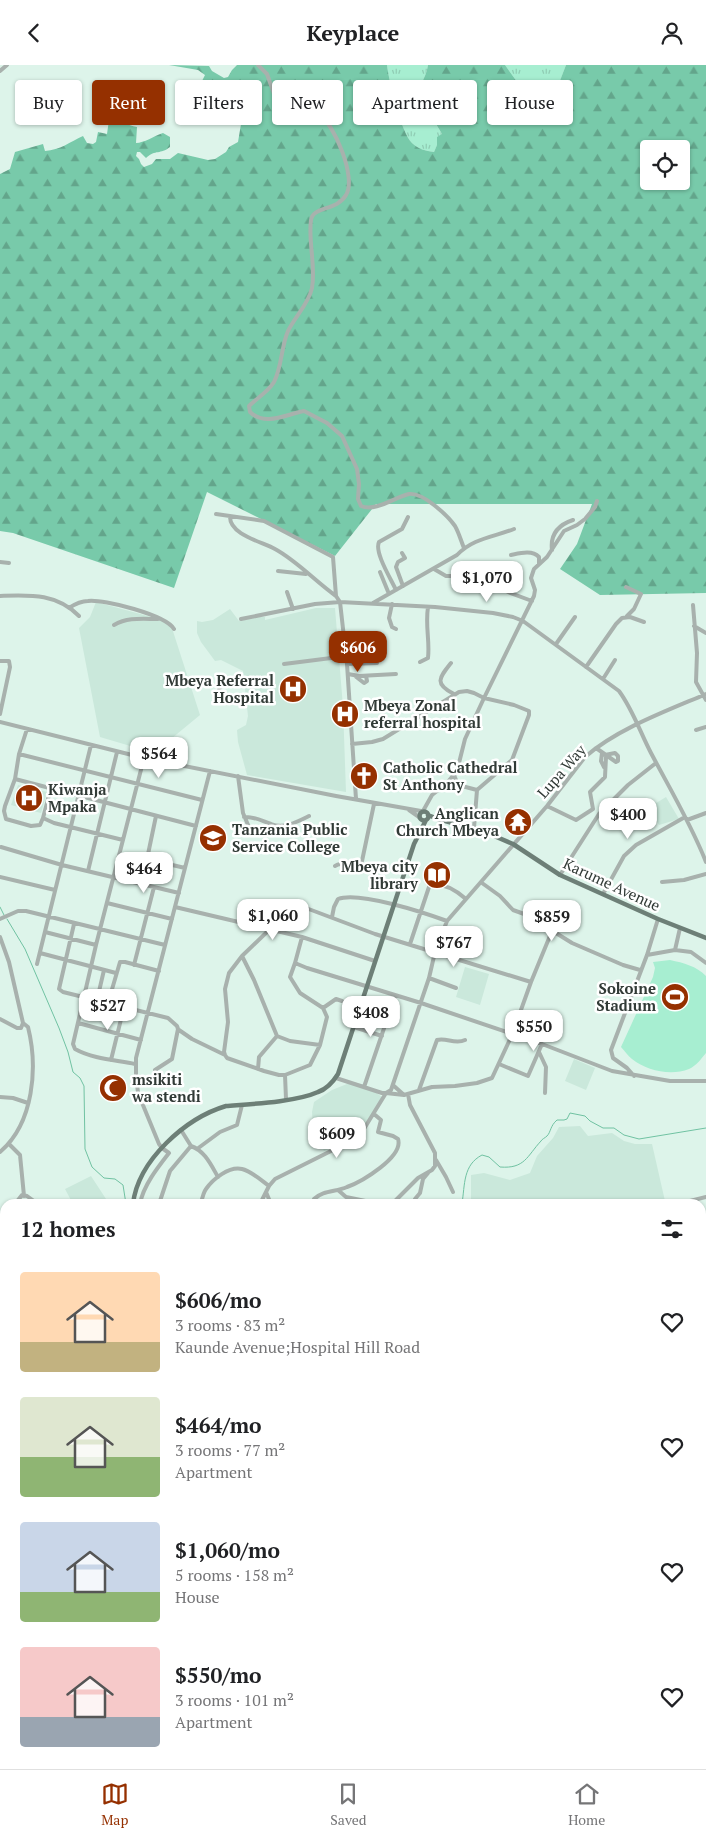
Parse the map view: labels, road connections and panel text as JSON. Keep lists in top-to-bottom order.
{
  "streets": {
    "main road": ["Karume Avenue"],
    "street": ["Lupa Way"]
  },
  "crossings": [
    ["Lupa Way", "Karume Avenue"]
  ],
  "places": {
    "hospital": ["Mbeya Referral Hospital", "Mbeya Zonal referral hospital", "Kiwanja Mpaka"],
    "church": ["Catholic Cathedral St Anthony"],
    "temple": ["Anglican Church Mbeya"],
    "school or university": ["Tanzania Public Service College"],
    "library": ["Mbeya city library"],
    "sports": ["Sokoine Stadium"],
    "mosque": ["msikiti wa stendi"]
  },
  "page": {
    "header": "Keyplace",
    "chip": [
      "Buy",
      "Rent",
      "Filters",
      "New",
      "Apartment",
      "House"
    ],
    "price": [
      "$1,070",
      "$606",
      "$564",
      "$400",
      "$464",
      "$1,060",
      "$859",
      "$767",
      "$527",
      "$408",
      "$550",
      "$609"
    ],
    "heading": "12 homes",
    "list": [
      {
        "name": "$606/mo",
        "note": "3 rooms · 83 m² · Kaunde Avenue;Hospital Hill Road"
      },
      {
        "name": "$464/mo",
        "note": "3 rooms · 77 m² · Apartment"
      },
      {
        "name": "$1,060/mo",
        "note": "5 rooms · 158 m² · House"
      },
      {
        "name": "$550/mo",
        "note": "3 rooms · 101 m² · Apartment"
      }
    ],
    "tabs": ["Map", "Saved", "Home"]
  }
}
